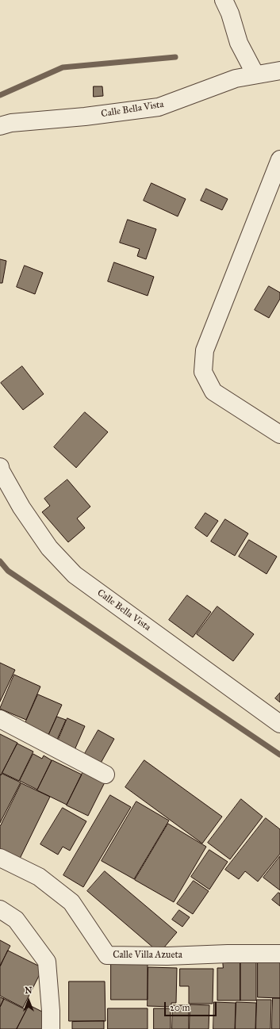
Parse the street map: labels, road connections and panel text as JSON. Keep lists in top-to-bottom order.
{
  "streets": {
    "street": ["Calle Bella Vista", "Calle Villa Azueta"]
  },
  "scale_bar": "20 m",
  "north": "top"
}
